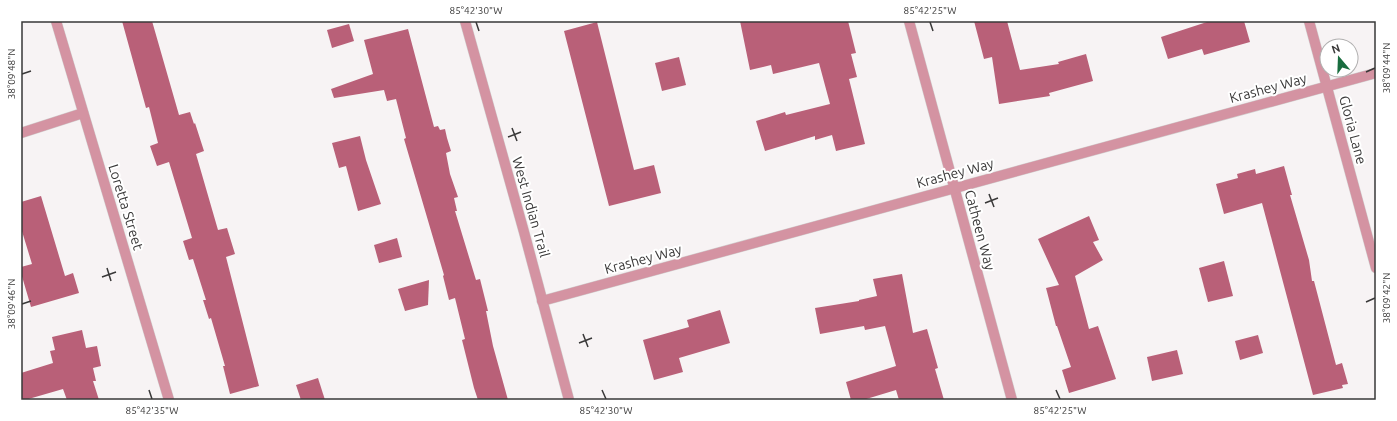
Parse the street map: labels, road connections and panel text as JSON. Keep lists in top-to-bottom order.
{
  "streets": {
    "street": [
      "Krashey Way",
      "Gloria Lane",
      "Loretta Street",
      "West Indian Trail",
      "Catheen Way"
    ]
  },
  "crossings": [
    ["Krashey Way", "Gloria Lane"],
    ["Krashey Way", "West Indian Trail"],
    ["Krashey Way", "Catheen Way"]
  ],
  "north": "top",
  "coordinates": [
    "85°42'30\"W",
    "85°42'25\"W",
    "38°09'44\"N",
    "38°09'48\"N",
    "38°09'42\"N",
    "38°09'46\"N",
    "85°42'35\"W"
  ]
}
